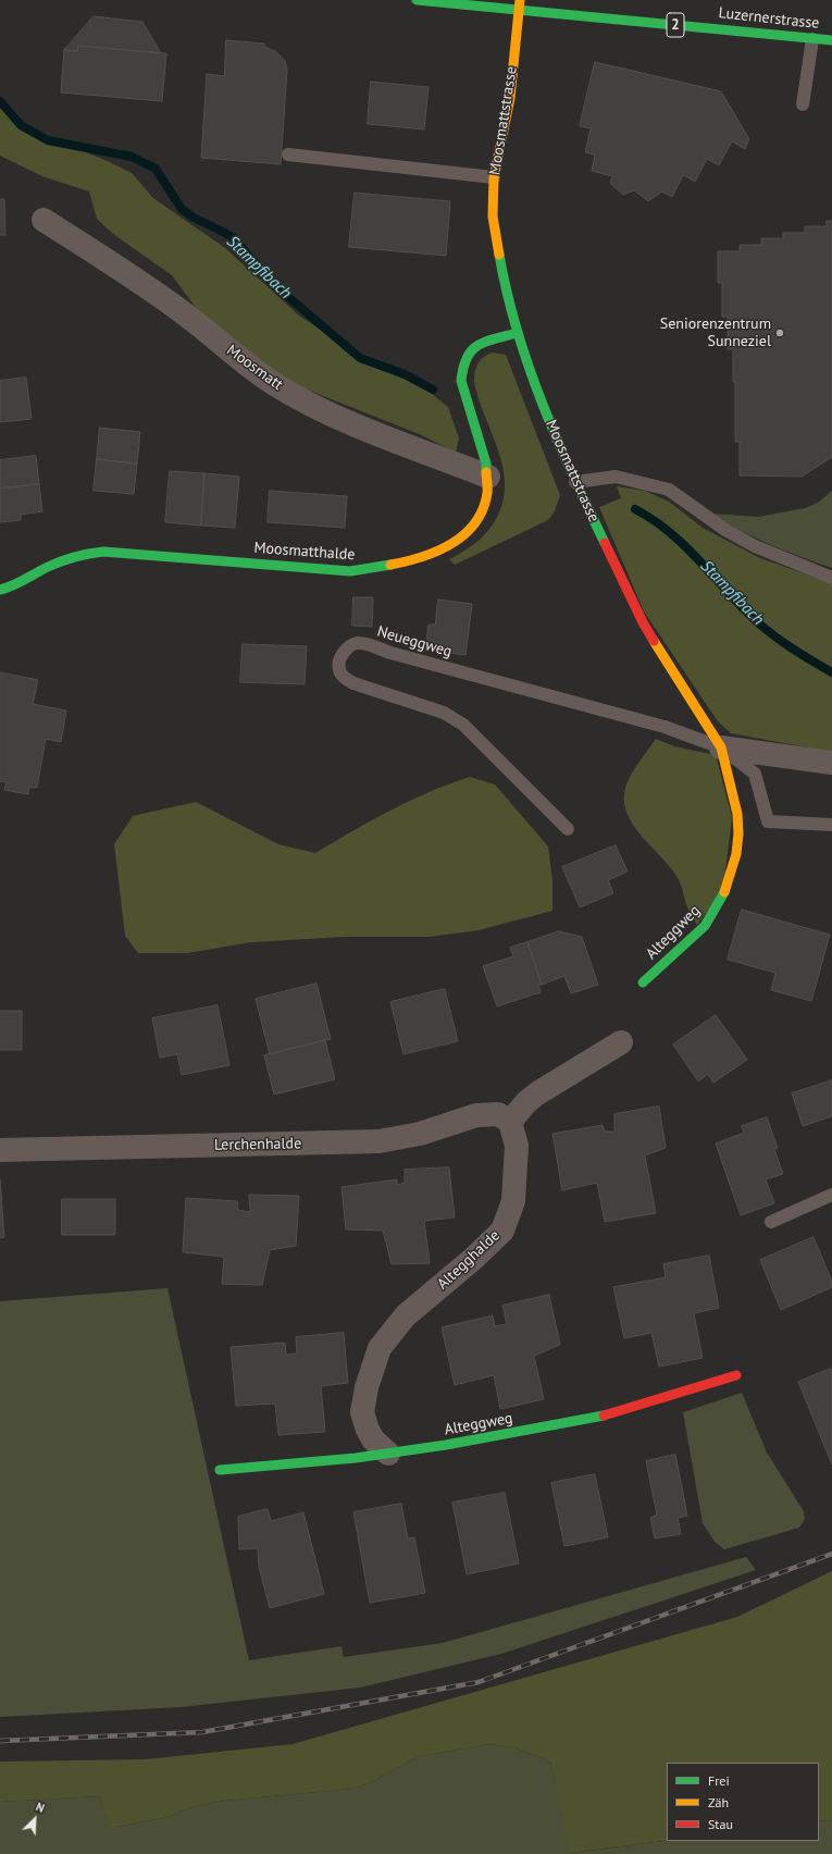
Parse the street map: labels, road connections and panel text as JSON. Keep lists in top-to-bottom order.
{
  "streets": {
    "street": [
      "Luzernerstrasse",
      "2",
      "Moosmattstrasse",
      "Moosmatt",
      "Moosmatthalde",
      "Alteggweg",
      "Lerchenhalde",
      "Altegghalde"
    ],
    "lane": ["Neueggweg"]
  },
  "crossings": [
    ["Luzernerstrasse", "Moosmattstrasse"],
    ["Moosmattstrasse", "Moosmatthalde"],
    ["Moosmattstrasse", "Neueggweg"],
    ["Moosmattstrasse", "Alteggweg"],
    ["Moosmatt", "Moosmatthalde"],
    ["Neueggweg", "Alteggweg"],
    ["Alteggweg", "Altegghalde"],
    ["Lerchenhalde", "Altegghalde"]
  ],
  "water": ["Stampfibach"],
  "places": ["Seniorenzentrum Sunneziel"],
  "legend": ["Frei", "Zäh", "Stau"],
  "north": "top right"
}
